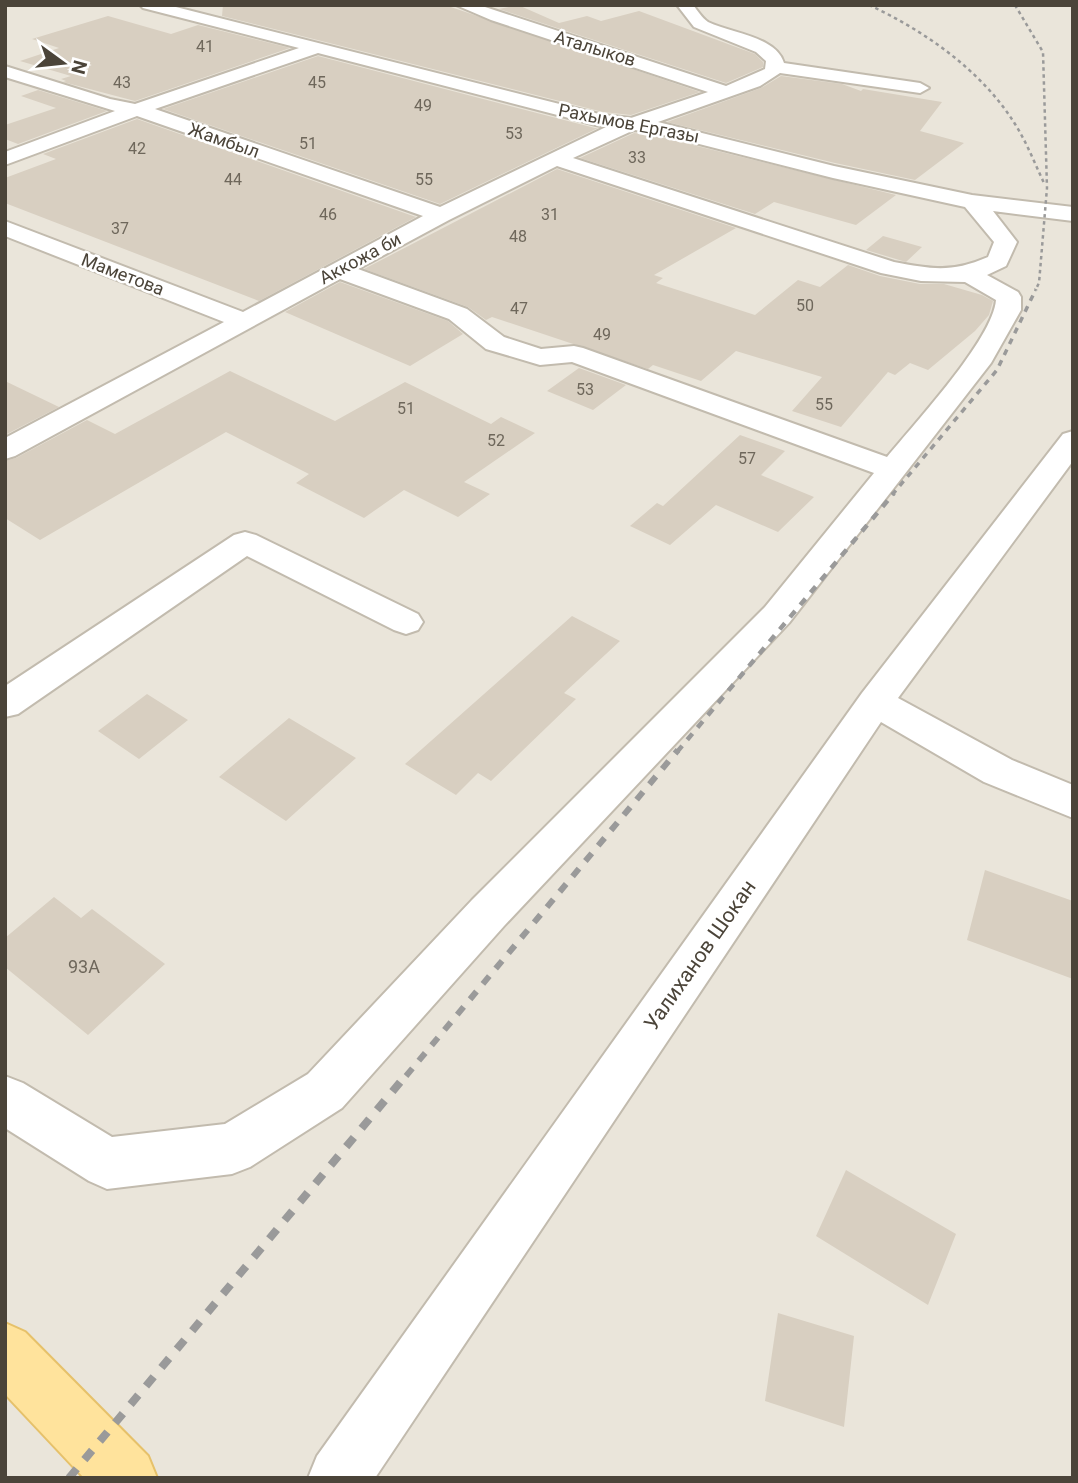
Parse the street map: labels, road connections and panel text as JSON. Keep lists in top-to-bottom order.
{
  "streets": {
    "street": [
      "Аталыков",
      "Рахымов Ергазы",
      "Жамбыл",
      "Аккожа би",
      "Маметова",
      "Уалиханов Шокан"
    ]
  },
  "crossings": [
    ["Аталыков", "Аккожа би"],
    ["Рахымов Ергазы", "Аккожа би"],
    ["Жамбыл", "Аккожа би"],
    ["Аккожа би", "Маметова"]
  ],
  "house_numbers": [
    "41",
    "43",
    "45",
    "49",
    "53",
    "51",
    "42",
    "33",
    "44",
    "55",
    "46",
    "31",
    "37",
    "48",
    "50",
    "47",
    "49",
    "53",
    "55",
    "51",
    "52",
    "57",
    "93А"
  ],
  "north": "right"
}
